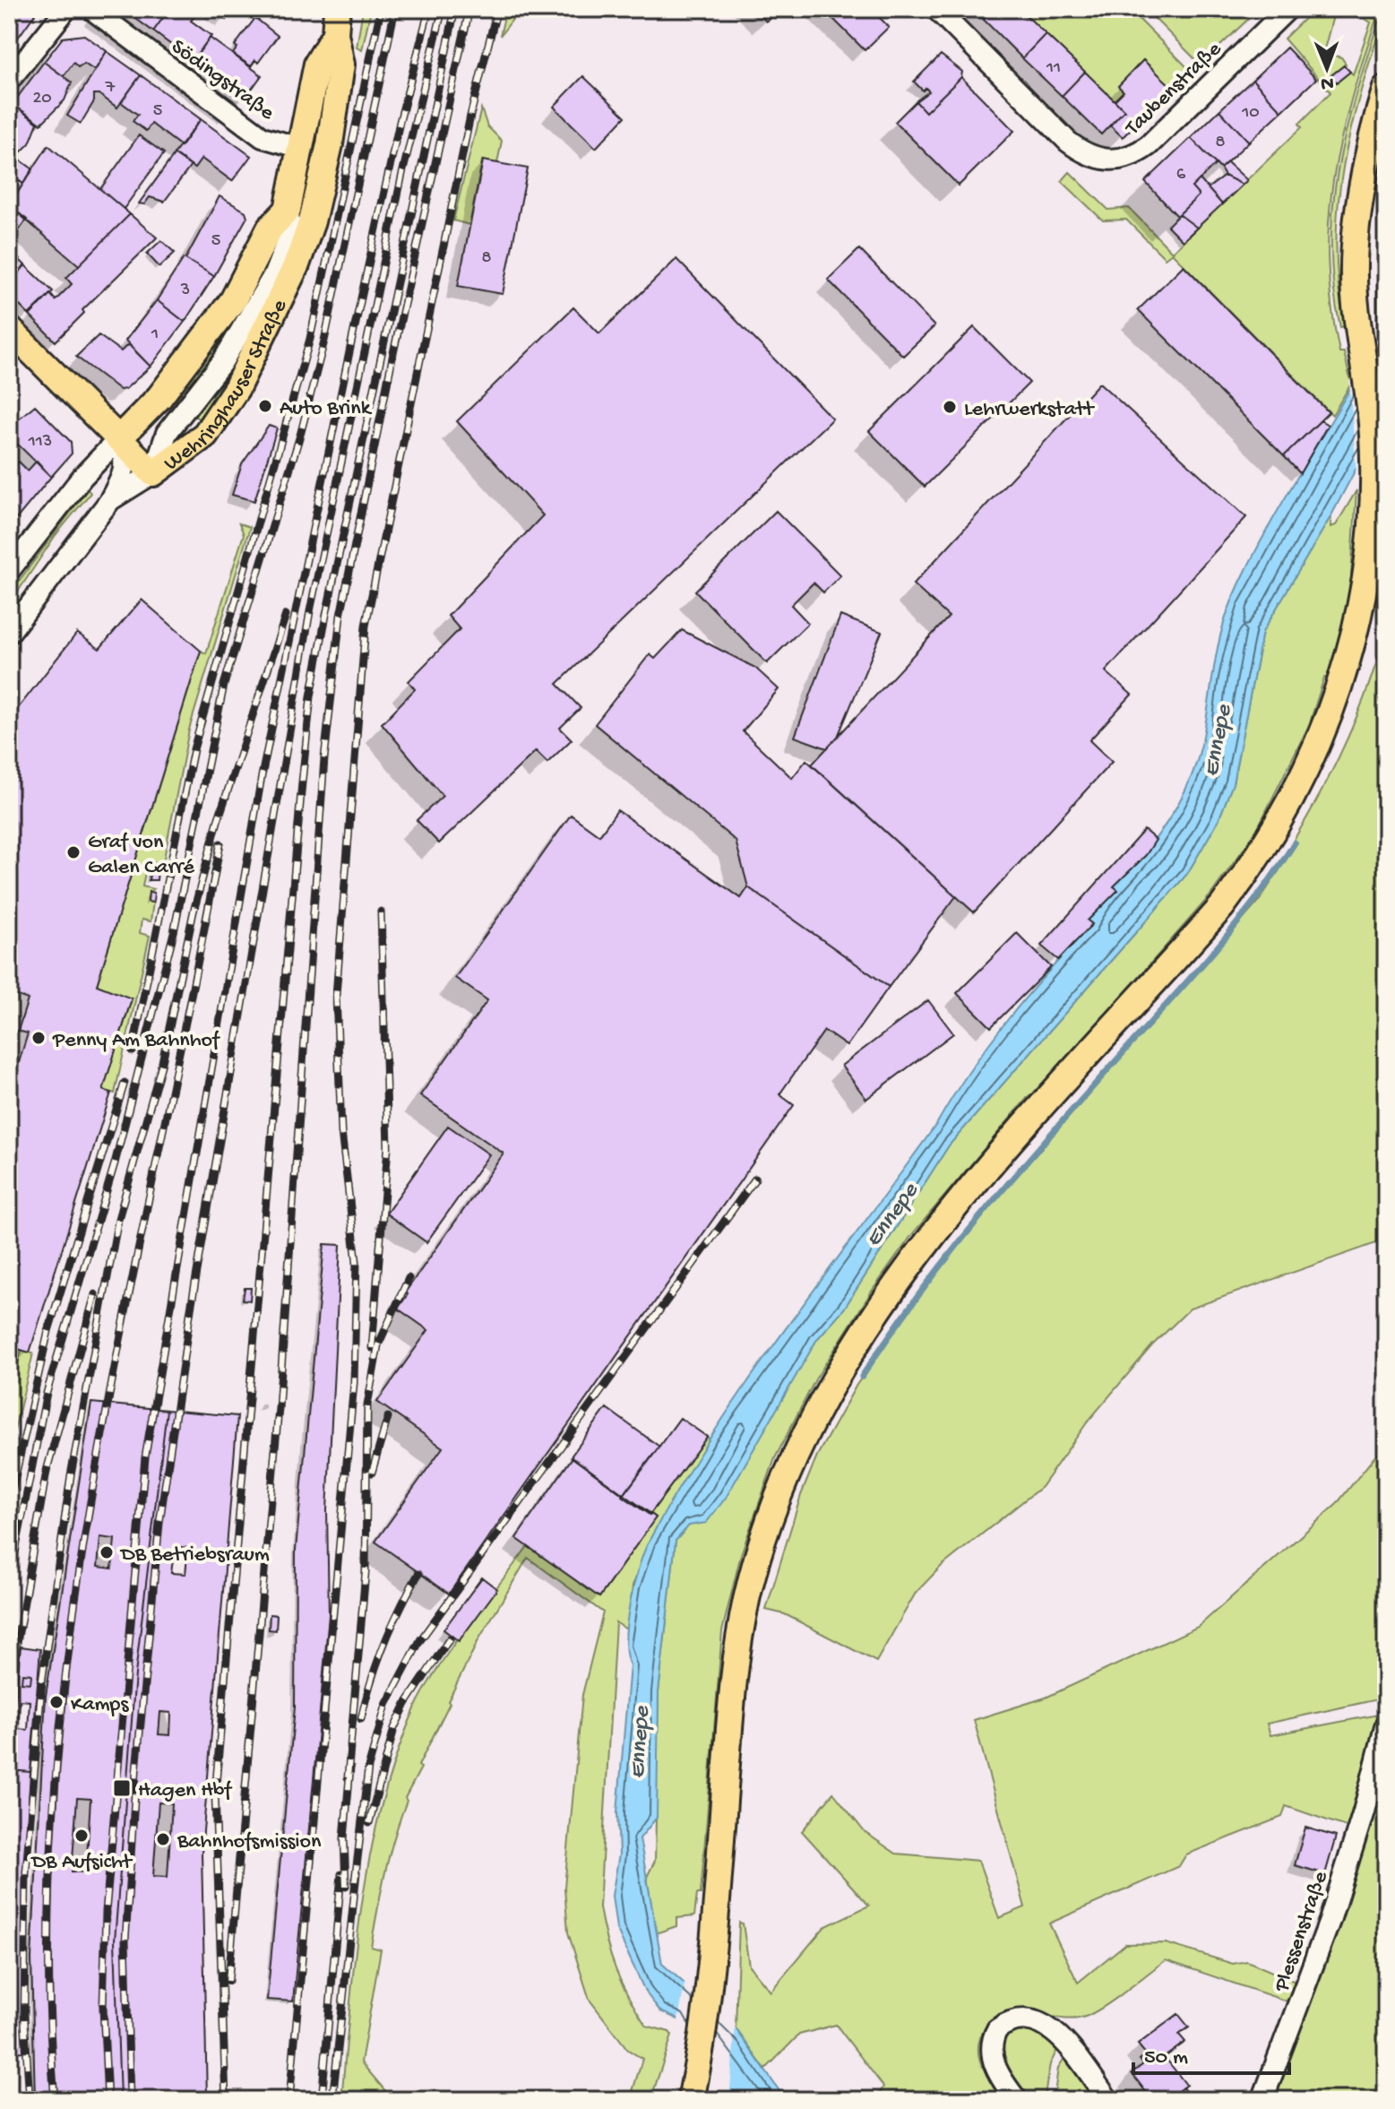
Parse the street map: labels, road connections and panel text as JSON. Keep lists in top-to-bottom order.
{
  "streets": {
    "main road": ["Wehringhauser Straße"],
    "street": ["Södingstraße", "Taubenstraße", "Plessenstraße"]
  },
  "crossings": [
    ["Södingstraße", "Wehringhauser Straße"]
  ],
  "water": ["Ennepe"],
  "places": {
    "other": [
      "Auto Brink",
      "Lehrwerkstatt",
      "Graf von Galen Carré",
      "Penny Am Bahnhof",
      "DB Betriebsraum",
      "Kamps",
      "DB Aufsicht",
      "Bahnhofsmission"
    ],
    "transit": ["Hagen Hbf"]
  },
  "house_numbers": [
    "11",
    "7",
    "20",
    "5",
    "10",
    "8",
    "6",
    "5",
    "8",
    "3",
    "1",
    "113"
  ],
  "scale_bar": "50 m",
  "north": "bottom"
}
